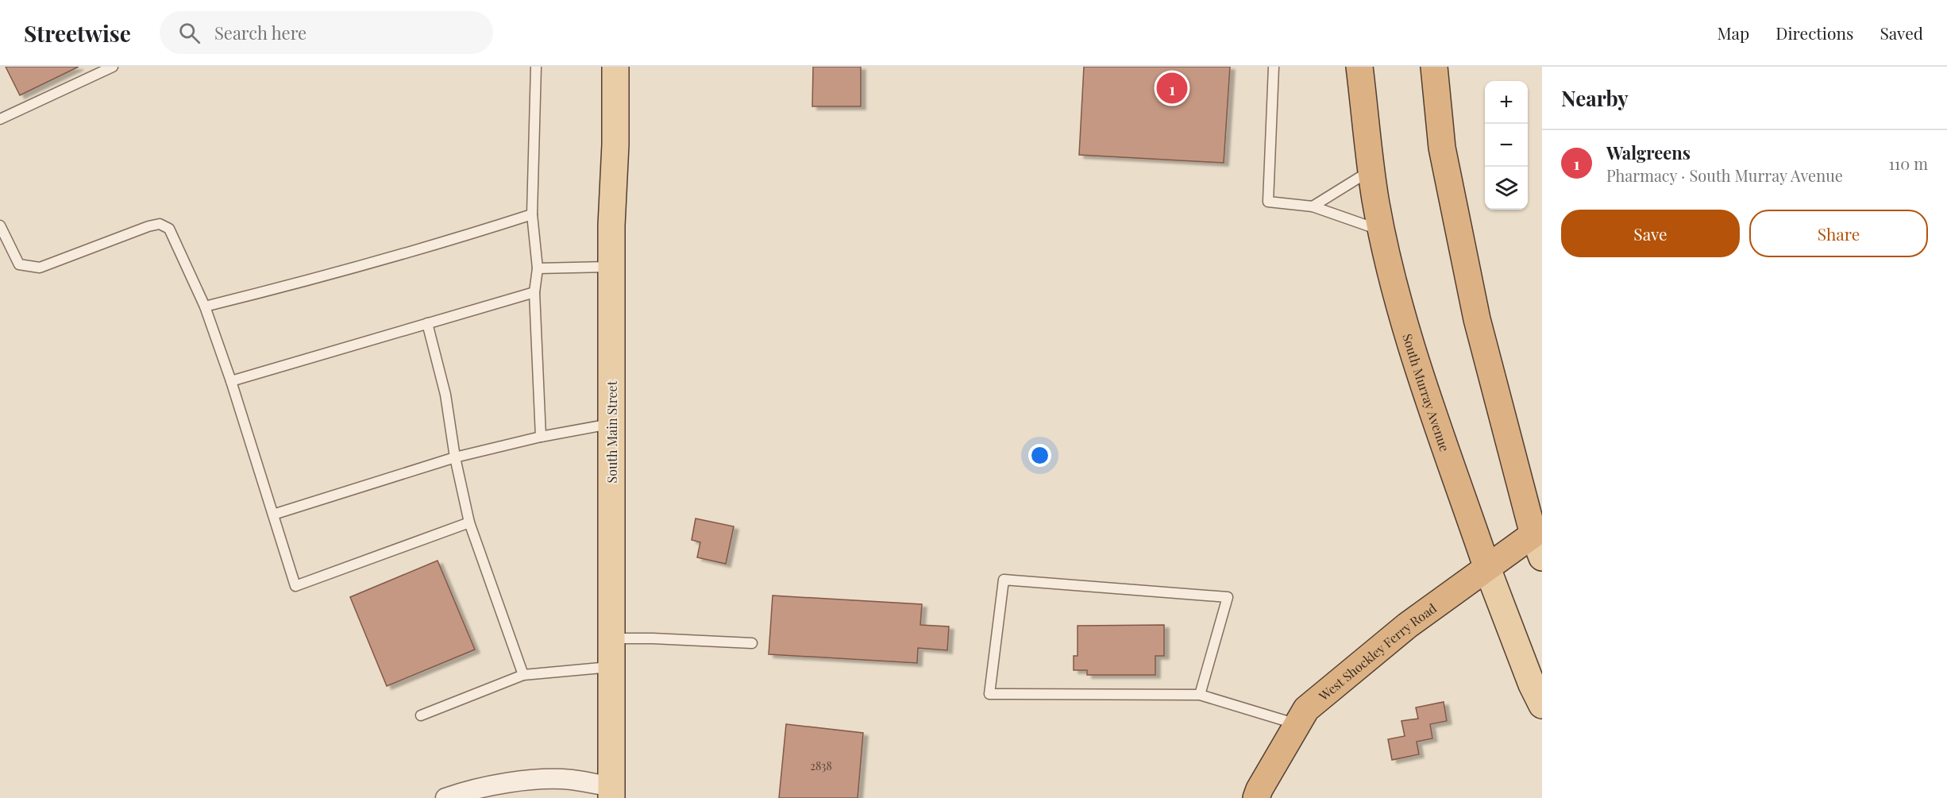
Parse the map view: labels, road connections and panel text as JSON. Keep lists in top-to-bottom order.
{
  "streets": {
    "highway": ["South Murray Avenue", "West Shockley Ferry Road"],
    "main road": ["South Main Street"]
  },
  "crossings": [
    ["South Murray Avenue", "West Shockley Ferry Road"]
  ],
  "house_numbers": ["2838"],
  "page": {
    "header": "Streetwise",
    "search": "Search here",
    "nav": ["Map", "Directions", "Saved"],
    "heading": "Nearby",
    "pins": "1",
    "map_buttons": ["+", "−"],
    "list": [
      {
        "mark": "1",
        "name": "Walgreens",
        "note": "Pharmacy · South Murray Avenue",
        "value": "110 m"
      }
    ],
    "buttons": ["Save", "Share"]
  }
}
